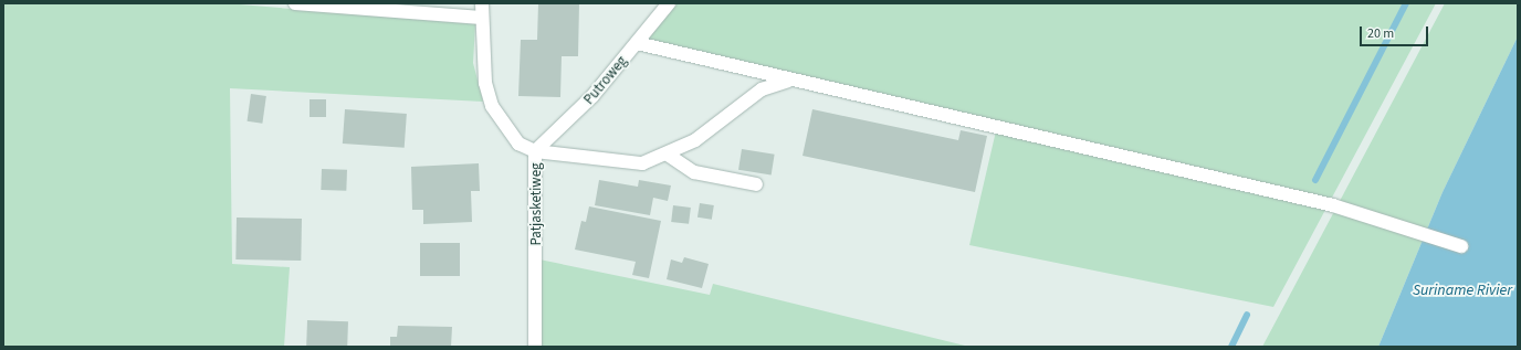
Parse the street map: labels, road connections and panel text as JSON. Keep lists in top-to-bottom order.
{
  "streets": {
    "street": ["Putroweg", "Patjasketiweg"]
  },
  "crossings": [
    ["Putroweg", "Patjasketiweg"]
  ],
  "water": ["Suriname Rivier"],
  "scale_bar": "20 m"
}
